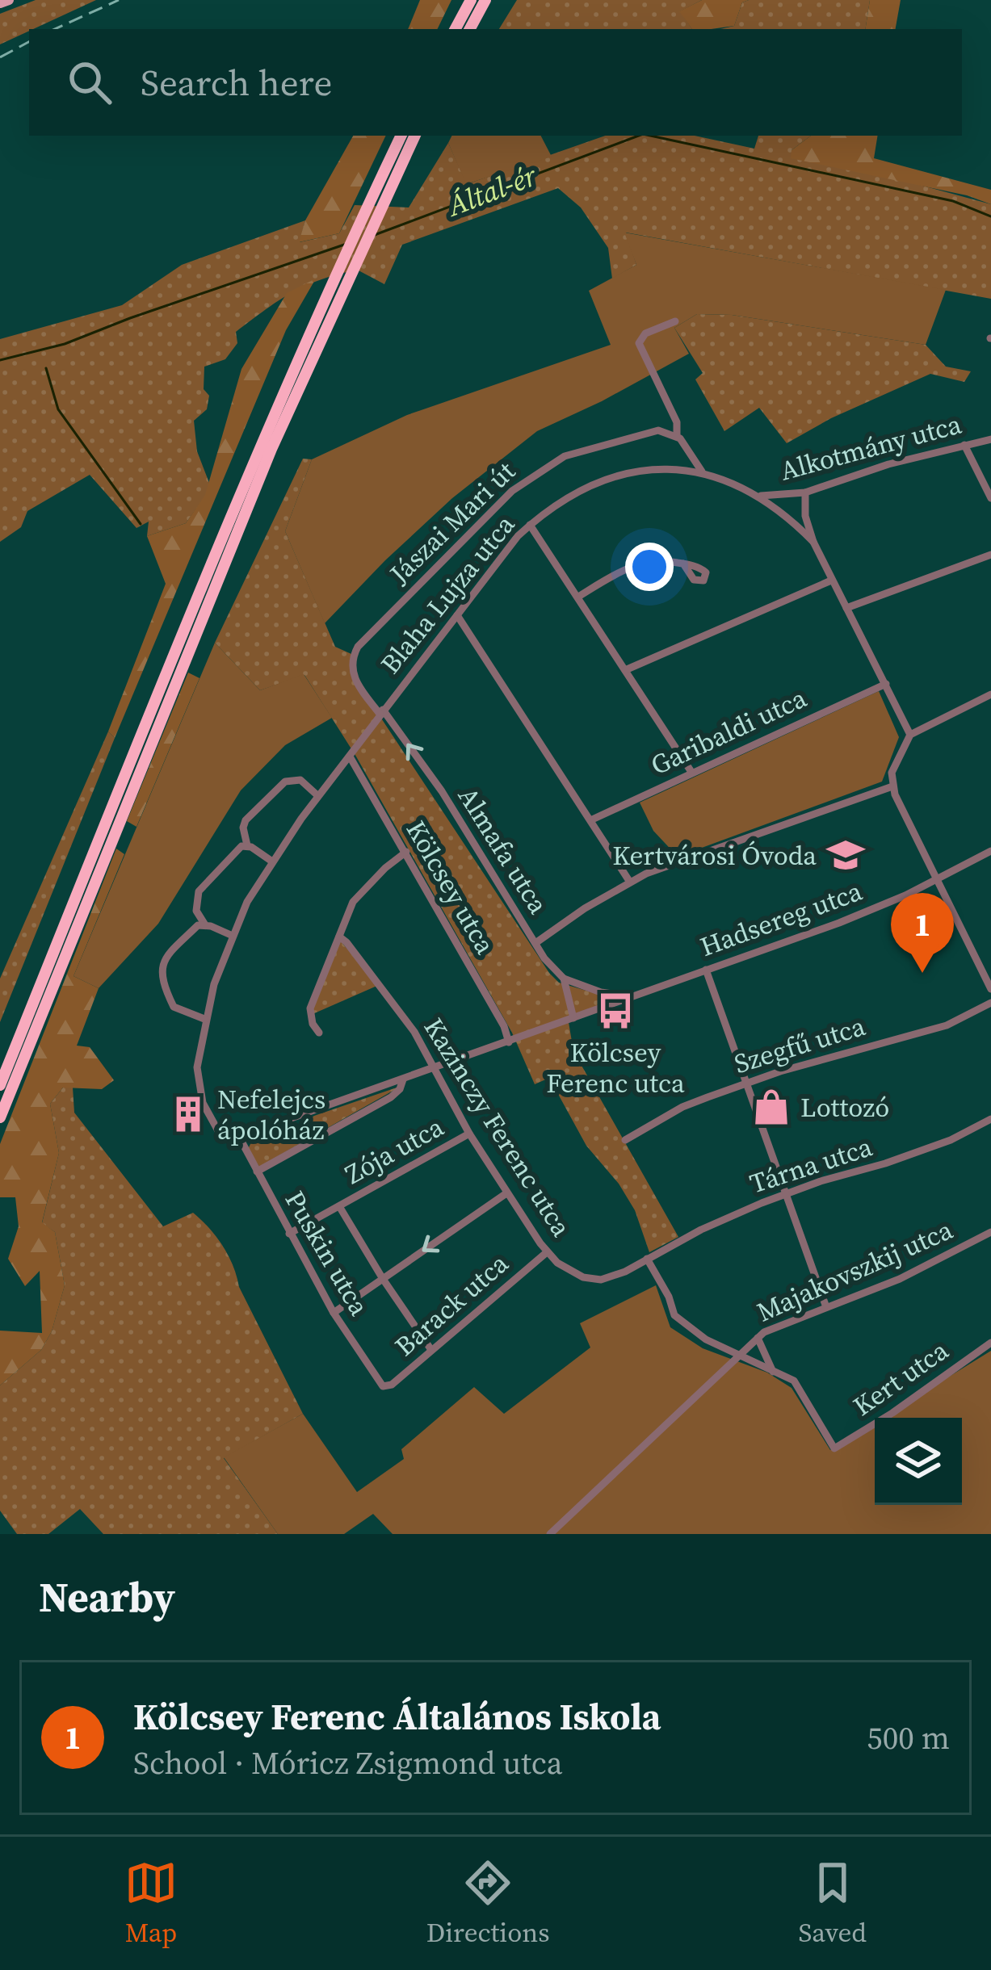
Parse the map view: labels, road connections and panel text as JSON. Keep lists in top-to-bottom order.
{
  "streets": {
    "street": [
      "Alkotmány utca",
      "Jászai Mari út",
      "Blaha Lujza utca",
      "Garibaldi utca",
      "Almafa utca",
      "Kölcsey utca",
      "Hadsereg utca",
      "Szegfű utca",
      "Kazinczy Ferenc utca",
      "Zója utca",
      "Tárna utca",
      "Puskin utca",
      "Majakovszkij utca",
      "Barack utca",
      "Kert utca"
    ]
  },
  "crossings": [
    ["Alkotmány utca", "Blaha Lujza utca"],
    ["Jászai Mari út", "Blaha Lujza utca"],
    ["Jászai Mari út", "Almafa utca"],
    ["Blaha Lujza utca", "Garibaldi utca"],
    ["Blaha Lujza utca", "Almafa utca"],
    ["Blaha Lujza utca", "Kölcsey utca"],
    ["Blaha Lujza utca", "Puskin utca"],
    ["Almafa utca", "Hadsereg utca"],
    ["Kölcsey utca", "Hadsereg utca"],
    ["Hadsereg utca", "Kazinczy Ferenc utca"],
    ["Hadsereg utca", "Puskin utca"],
    ["Kazinczy Ferenc utca", "Zója utca"],
    ["Kazinczy Ferenc utca", "Tárna utca"],
    ["Kazinczy Ferenc utca", "Barack utca"],
    ["Zója utca", "Puskin utca"],
    ["Puskin utca", "Barack utca"]
  ],
  "one_way": ["Almafa utca"],
  "water": ["Által-ér"],
  "places": {
    "school or university": ["Kertvárosi Óvoda"],
    "bus stop": ["Kölcsey Ferenc utca"],
    "shop": ["Lottozó"],
    "building": ["Nefelejcs ápolóház"]
  },
  "page": {
    "search": "Search here",
    "pins": "1",
    "heading": "Nearby",
    "list": [
      {
        "mark": "1",
        "name": "Kölcsey Ferenc Általános Iskola",
        "note": "School · Móricz Zsigmond utca",
        "value": "500 m"
      }
    ],
    "nav": ["Map", "Directions", "Saved"]
  }
}
